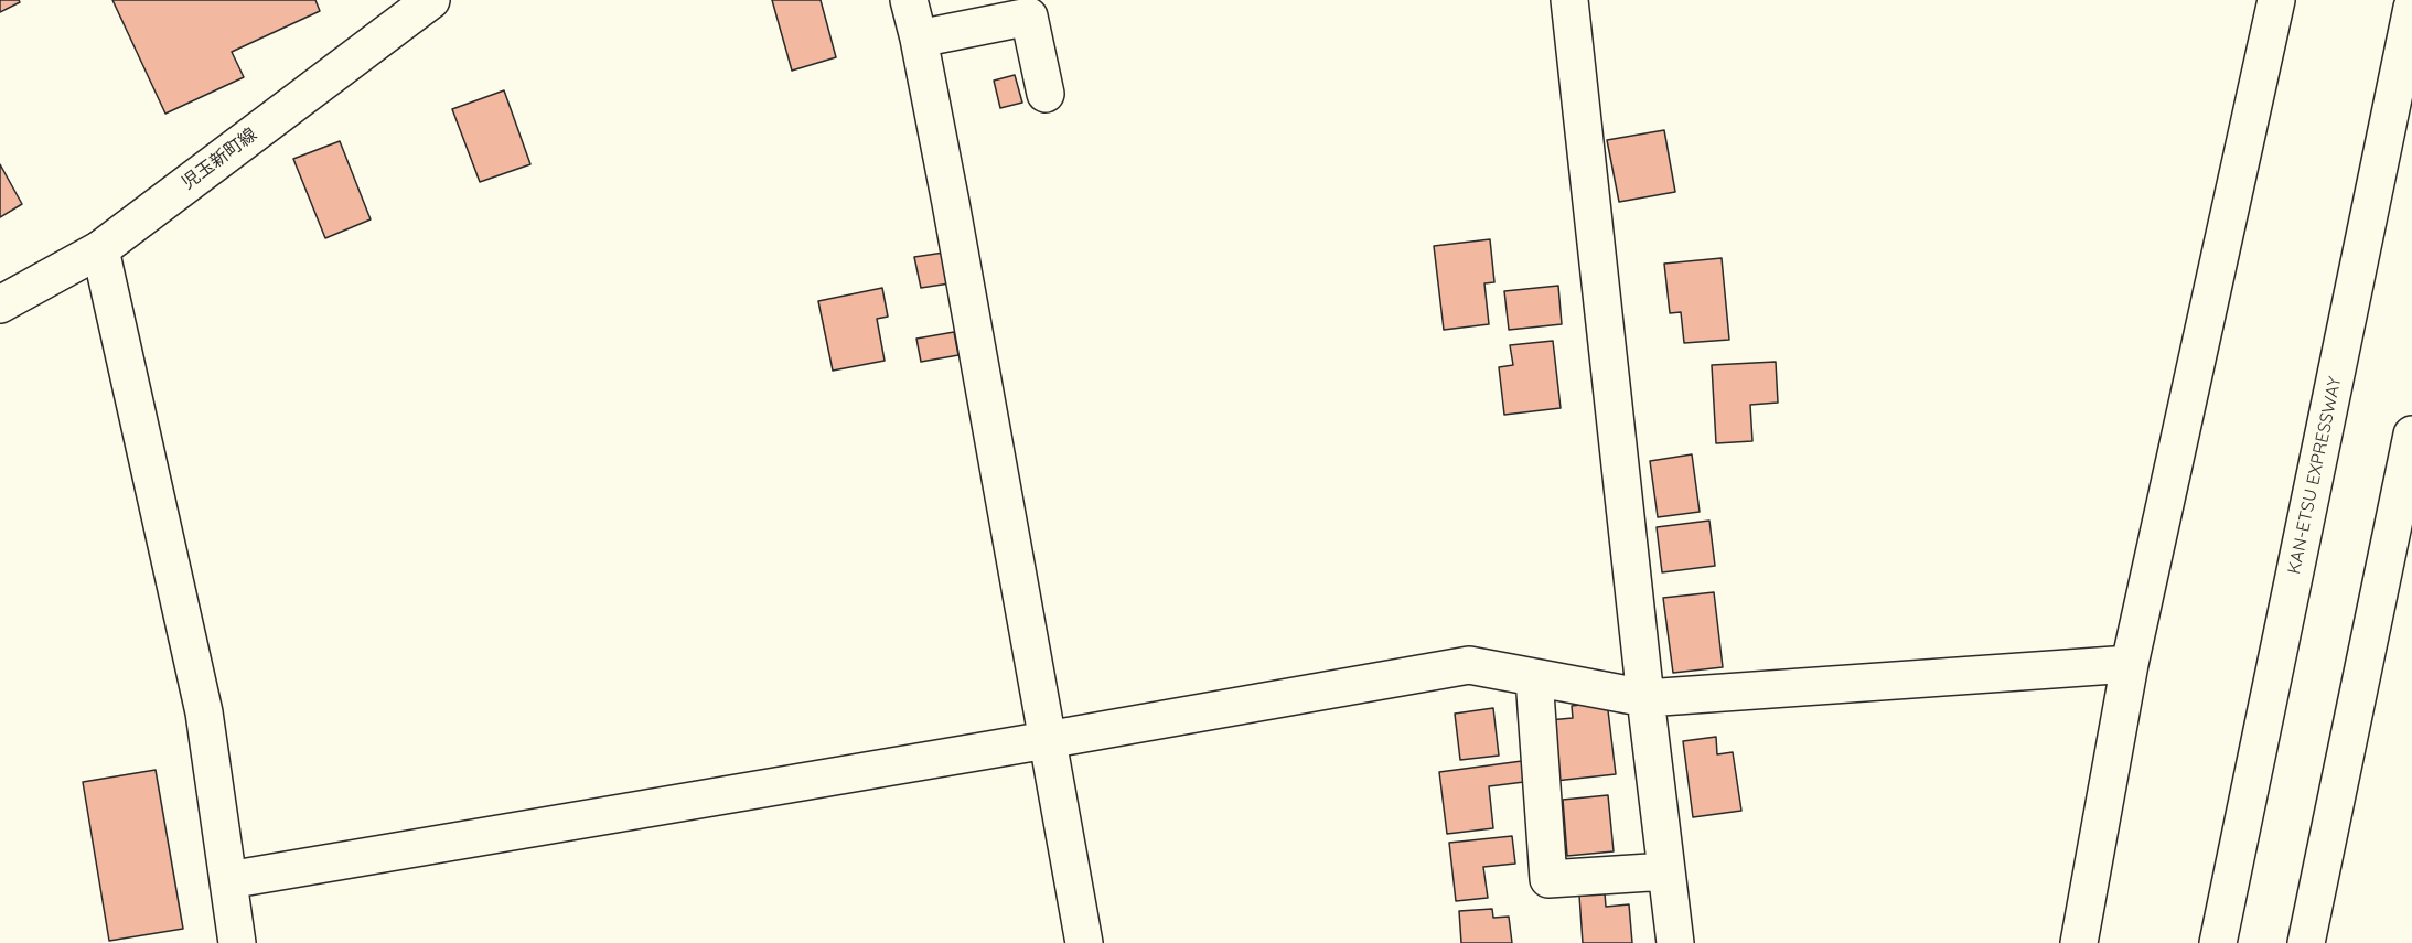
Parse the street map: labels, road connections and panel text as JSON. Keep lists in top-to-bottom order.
{
  "streets": {
    "main road": ["児玉新町線", "KAN-ETSU EXPRESSWAY"]
  }
}
